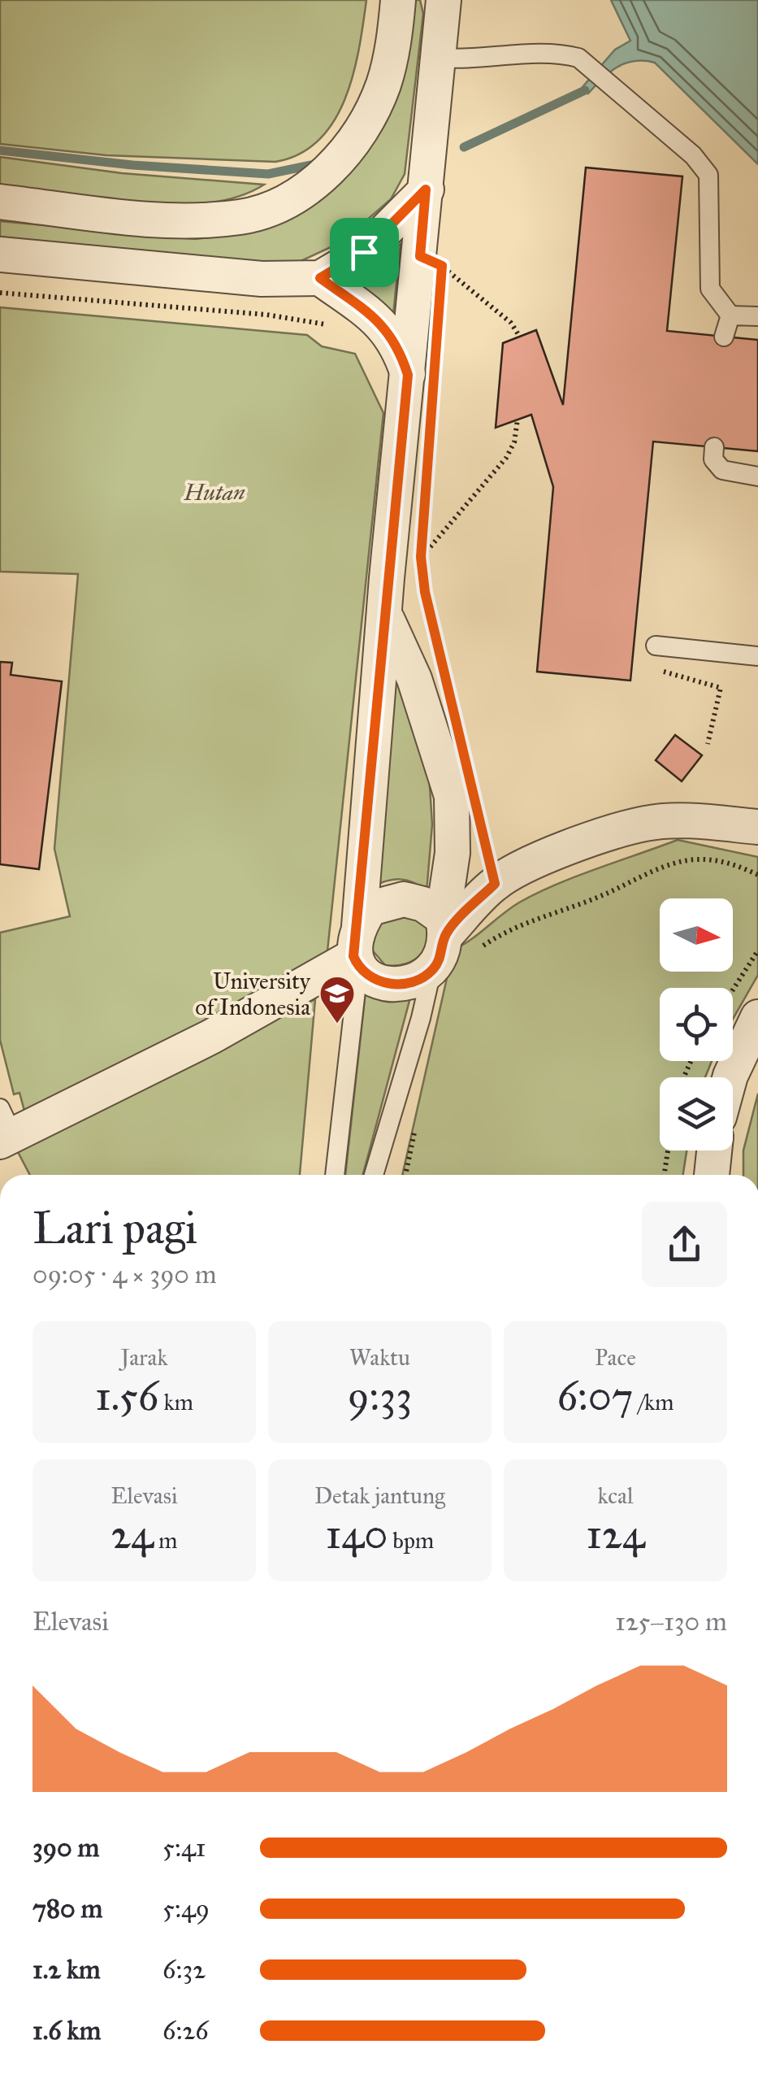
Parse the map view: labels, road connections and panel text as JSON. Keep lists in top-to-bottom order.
{
  "parks": ["Hutan"],
  "places": {
    "school or university": ["University of Indonesia"]
  },
  "north": "right",
  "page": {
    "heading": ["Lari pagi", "09:05 · 4 × 390 m"],
    "stats": [
      ["Jarak", "1.56 km"],
      ["Waktu", "9:33"],
      ["Pace", "6:07 /km"],
      ["Elevasi", "24 m"],
      ["Detak jantung", "140 bpm"],
      ["kcal", "124"]
    ],
    "chart": ["Elevasi", "125–130 m"],
    "list": [
      {
        "name": "390 m",
        "note": "5:41"
      },
      {
        "name": "780 m",
        "note": "5:49"
      },
      {
        "name": "1.2 km",
        "note": "6:32"
      },
      {
        "name": "1.6 km",
        "note": "6:26"
      }
    ]
  }
}
